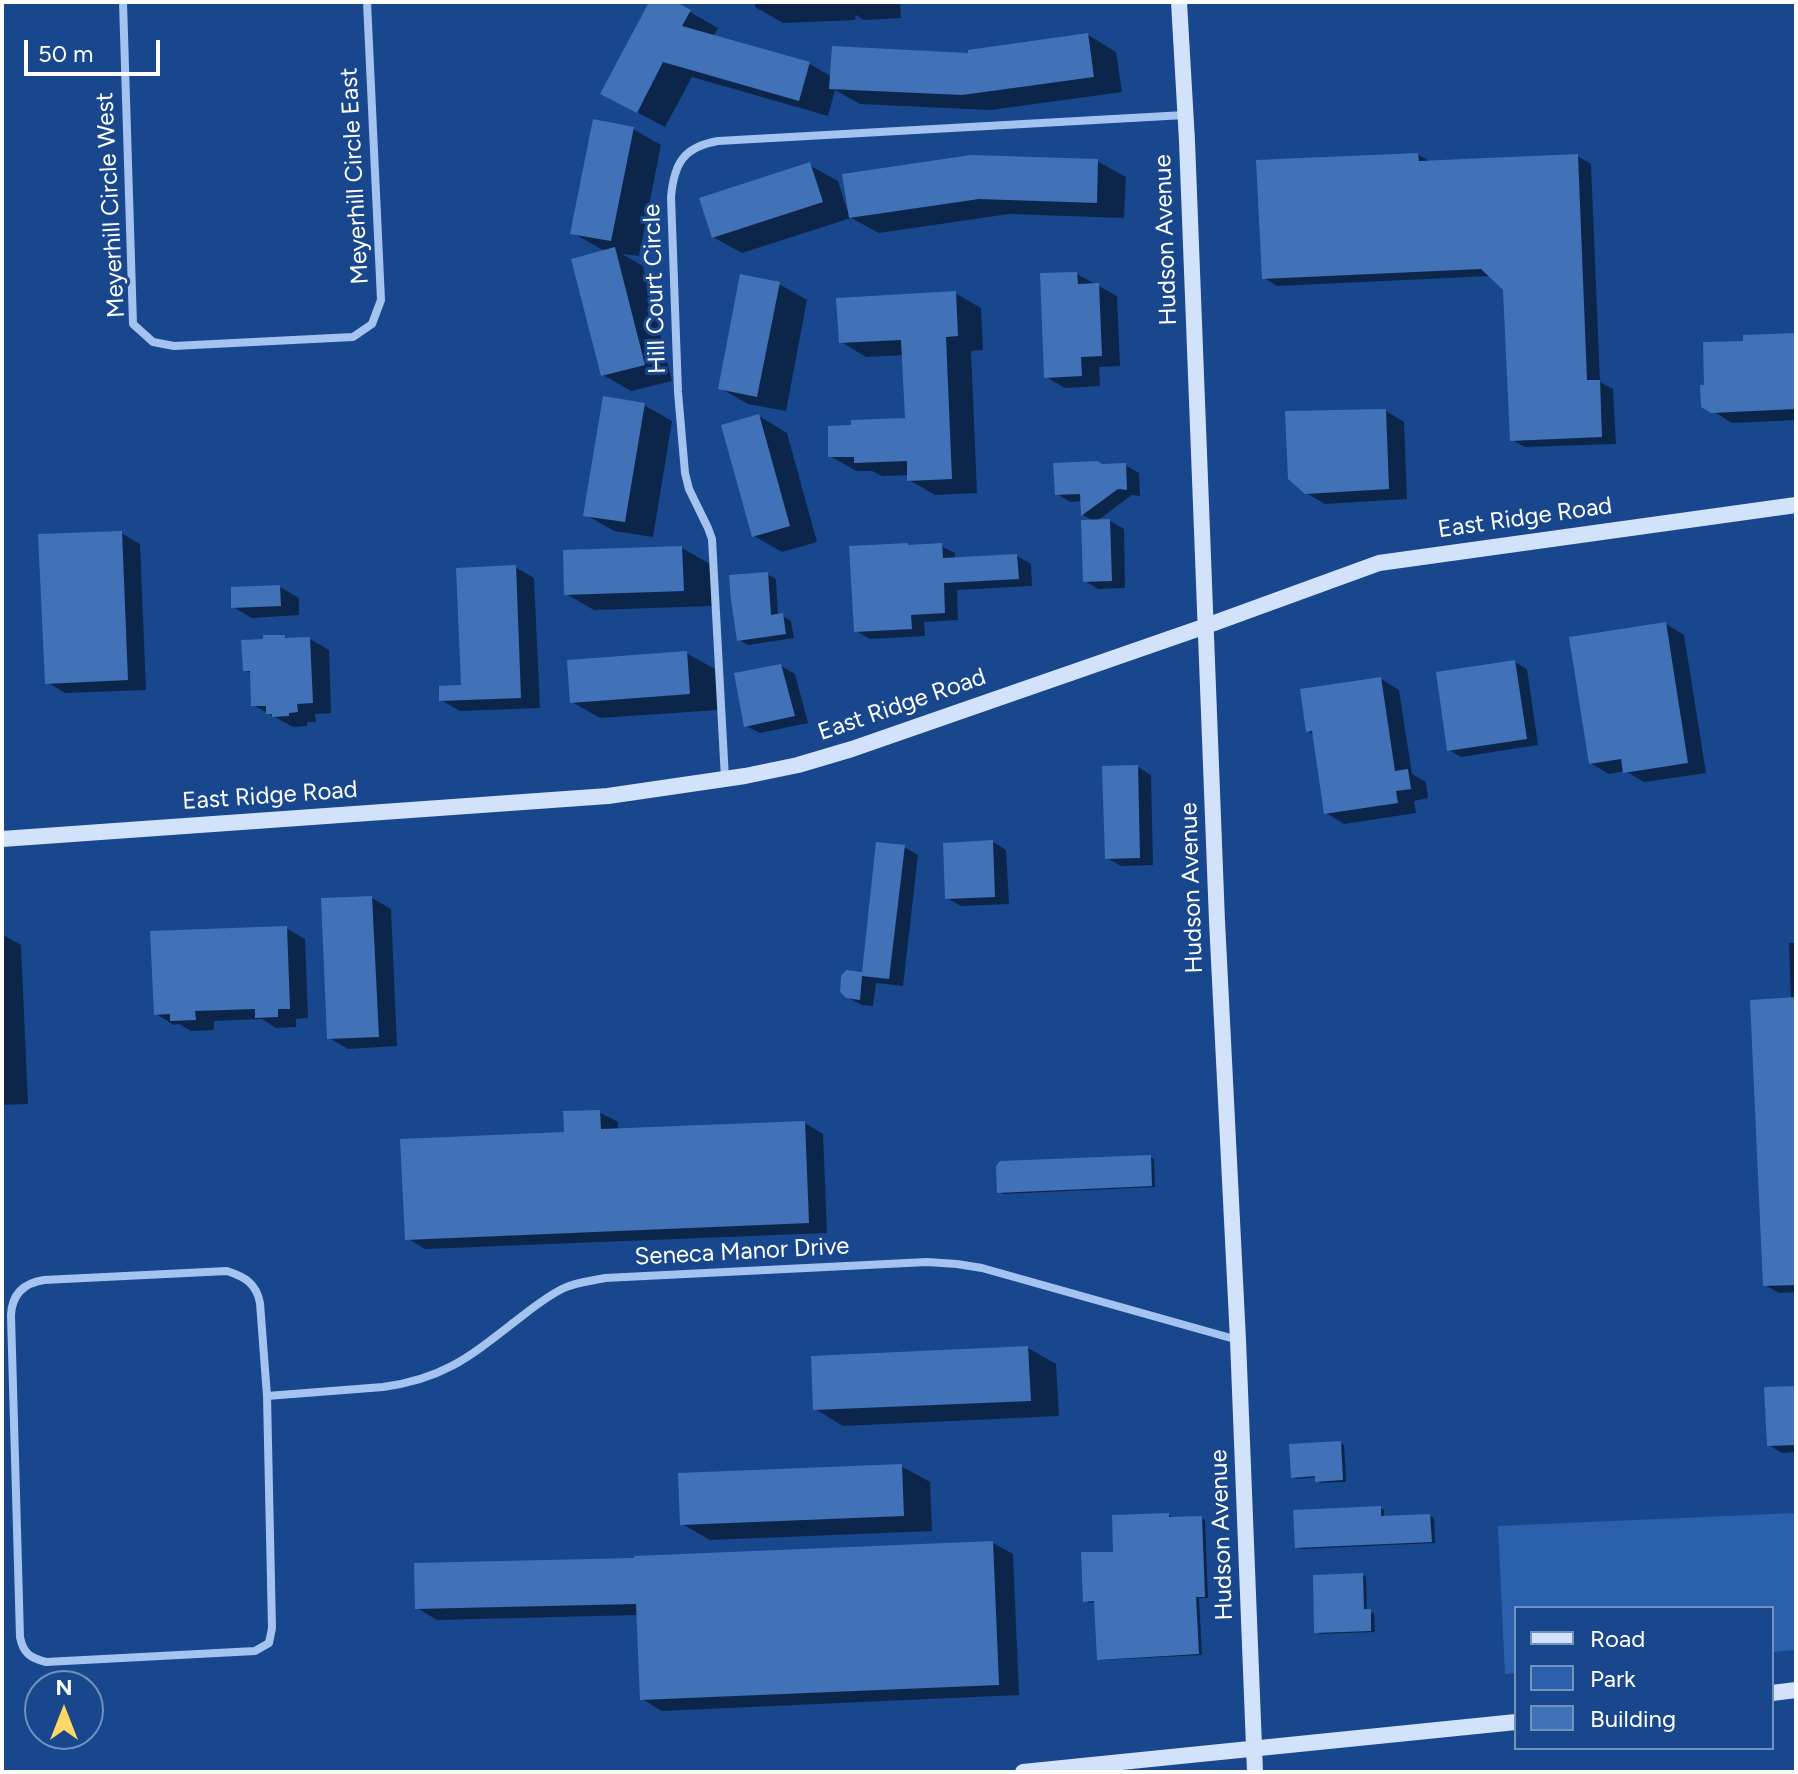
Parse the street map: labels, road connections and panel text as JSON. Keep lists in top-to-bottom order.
{
  "streets": {
    "main road": ["Hudson Avenue", "East Ridge Road"],
    "street": [
      "Meyerhill Circle East",
      "Meyerhill Circle West",
      "Hill Court Circle",
      "Seneca Manor Drive"
    ]
  },
  "crossings": [
    ["Meyerhill Circle East", "Meyerhill Circle West"],
    ["Hudson Avenue", "Hill Court Circle"],
    ["Hudson Avenue", "East Ridge Road"],
    ["Hudson Avenue", "Seneca Manor Drive"],
    ["Hill Court Circle", "East Ridge Road"]
  ],
  "legend": ["Road", "Park", "Building"],
  "scale_bar": "50 m",
  "north": "top"
}
